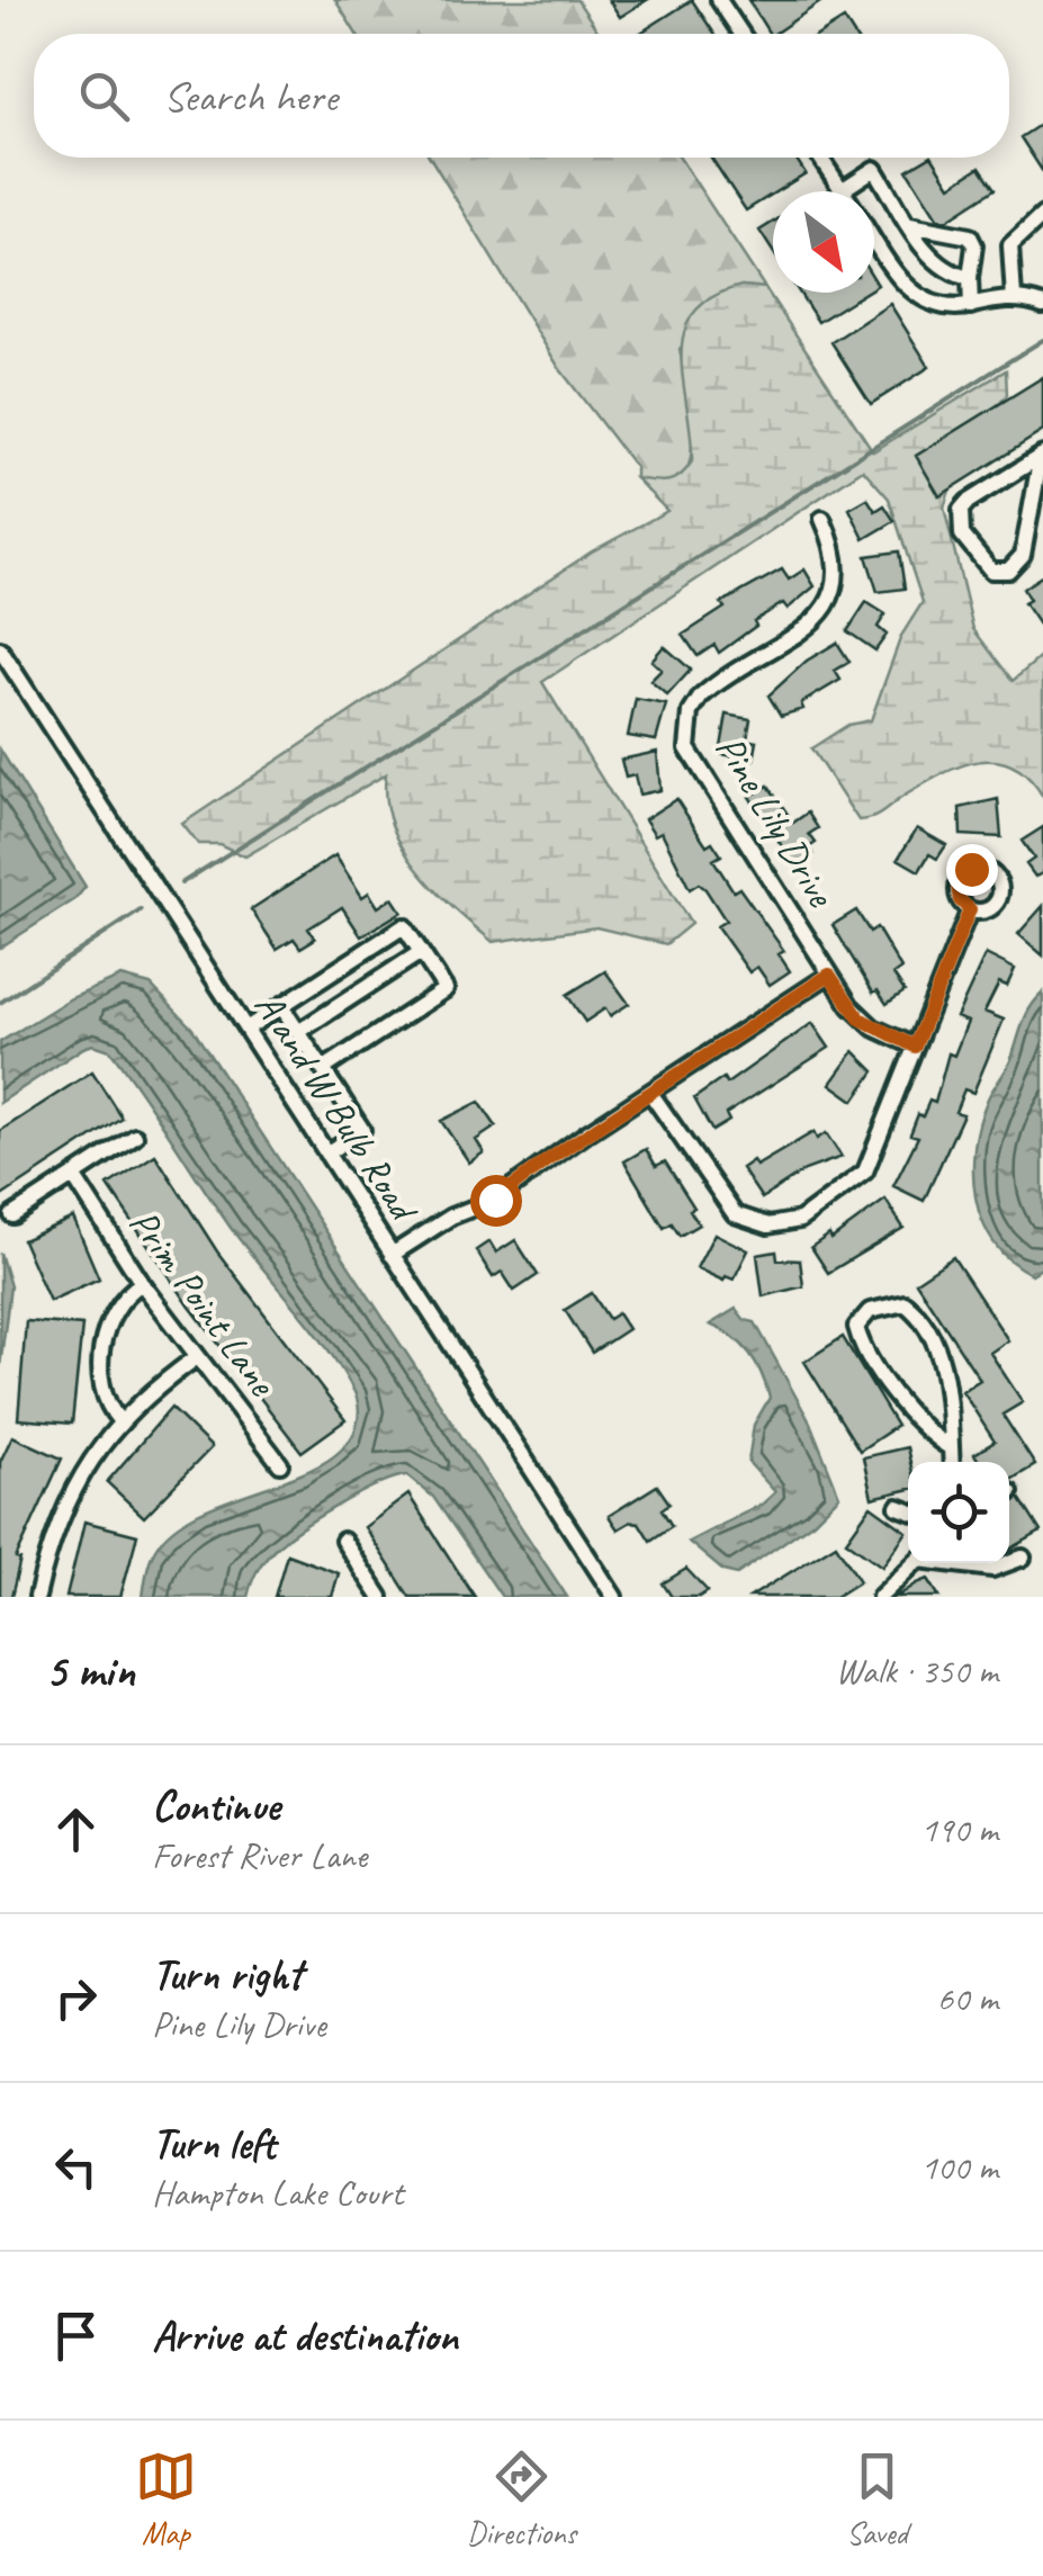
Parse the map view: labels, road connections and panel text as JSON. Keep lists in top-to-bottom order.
{
  "streets": {
    "street": ["Pine Lily Drive", "A and W Bulb Road", "Prim Point Lane"]
  },
  "north": "bottom right",
  "page": {
    "search": "Search here",
    "heading": ["5 min", "Walk · 350 m"],
    "list": [
      ["Continue", "Forest River Lane", "190 m"],
      ["Turn right", "Pine Lily Drive", "60 m"],
      ["Turn left", "Hampton Lake Court", "100 m"],
      "Arrive at destination"
    ],
    "nav": ["Map", "Directions", "Saved"]
  }
}
